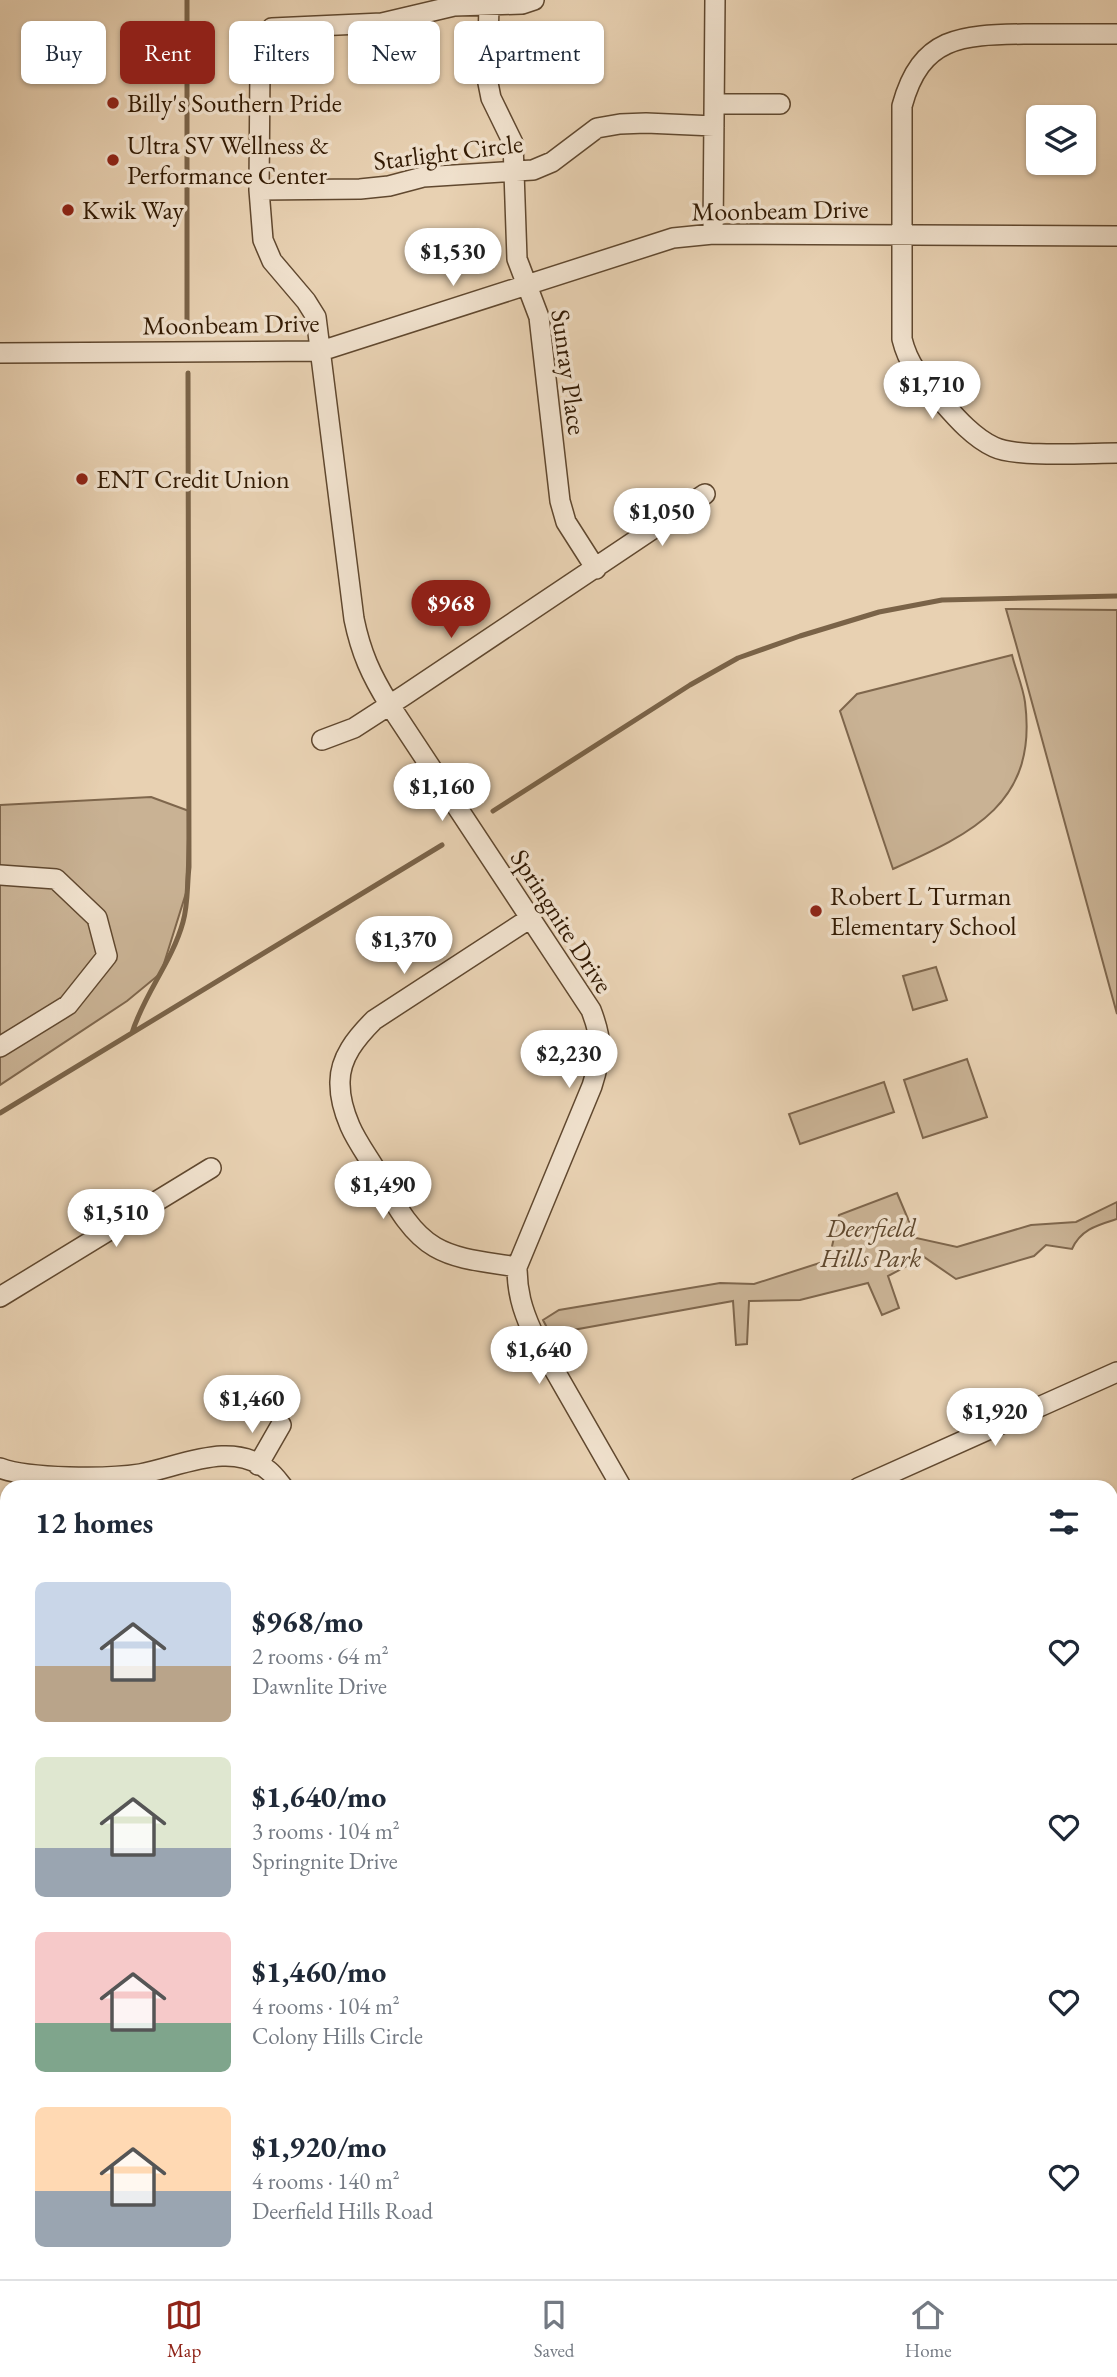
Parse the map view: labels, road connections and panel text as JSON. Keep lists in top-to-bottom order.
{
  "streets": {
    "street": [
      "Starlight Circle",
      "Moonbeam Drive",
      "Sunray Place",
      "Springnite Drive"
    ]
  },
  "crossings": [
    ["Starlight Circle", "Sunray Place"],
    ["Moonbeam Drive", "Sunray Place"],
    ["Moonbeam Drive", "Springnite Drive"]
  ],
  "parks": ["Deerfield Hills Park"],
  "places": [
    "Billy's Southern Pride",
    "Ultra SV Wellness & Performance Center",
    "Kwik Way",
    "ENT Credit Union",
    "Robert L Turman Elementary School"
  ],
  "page": {
    "chip": [
      "Buy",
      "Rent",
      "Filters",
      "New",
      "Apartment"
    ],
    "price": [
      "$1,530",
      "$1,710",
      "$1,050",
      "$968",
      "$1,160",
      "$1,370",
      "$2,230",
      "$1,490",
      "$1,510",
      "$1,640",
      "$1,460",
      "$1,920"
    ],
    "heading": "12 homes",
    "list": [
      {
        "name": "$968/mo",
        "note": "2 rooms · 64 m² · Dawnlite Drive"
      },
      {
        "name": "$1,640/mo",
        "note": "3 rooms · 104 m² · Springnite Drive"
      },
      {
        "name": "$1,460/mo",
        "note": "4 rooms · 104 m² · Colony Hills Circle"
      },
      {
        "name": "$1,920/mo",
        "note": "4 rooms · 140 m² · Deerfield Hills Road"
      }
    ],
    "tabs": ["Map", "Saved", "Home"]
  }
}
